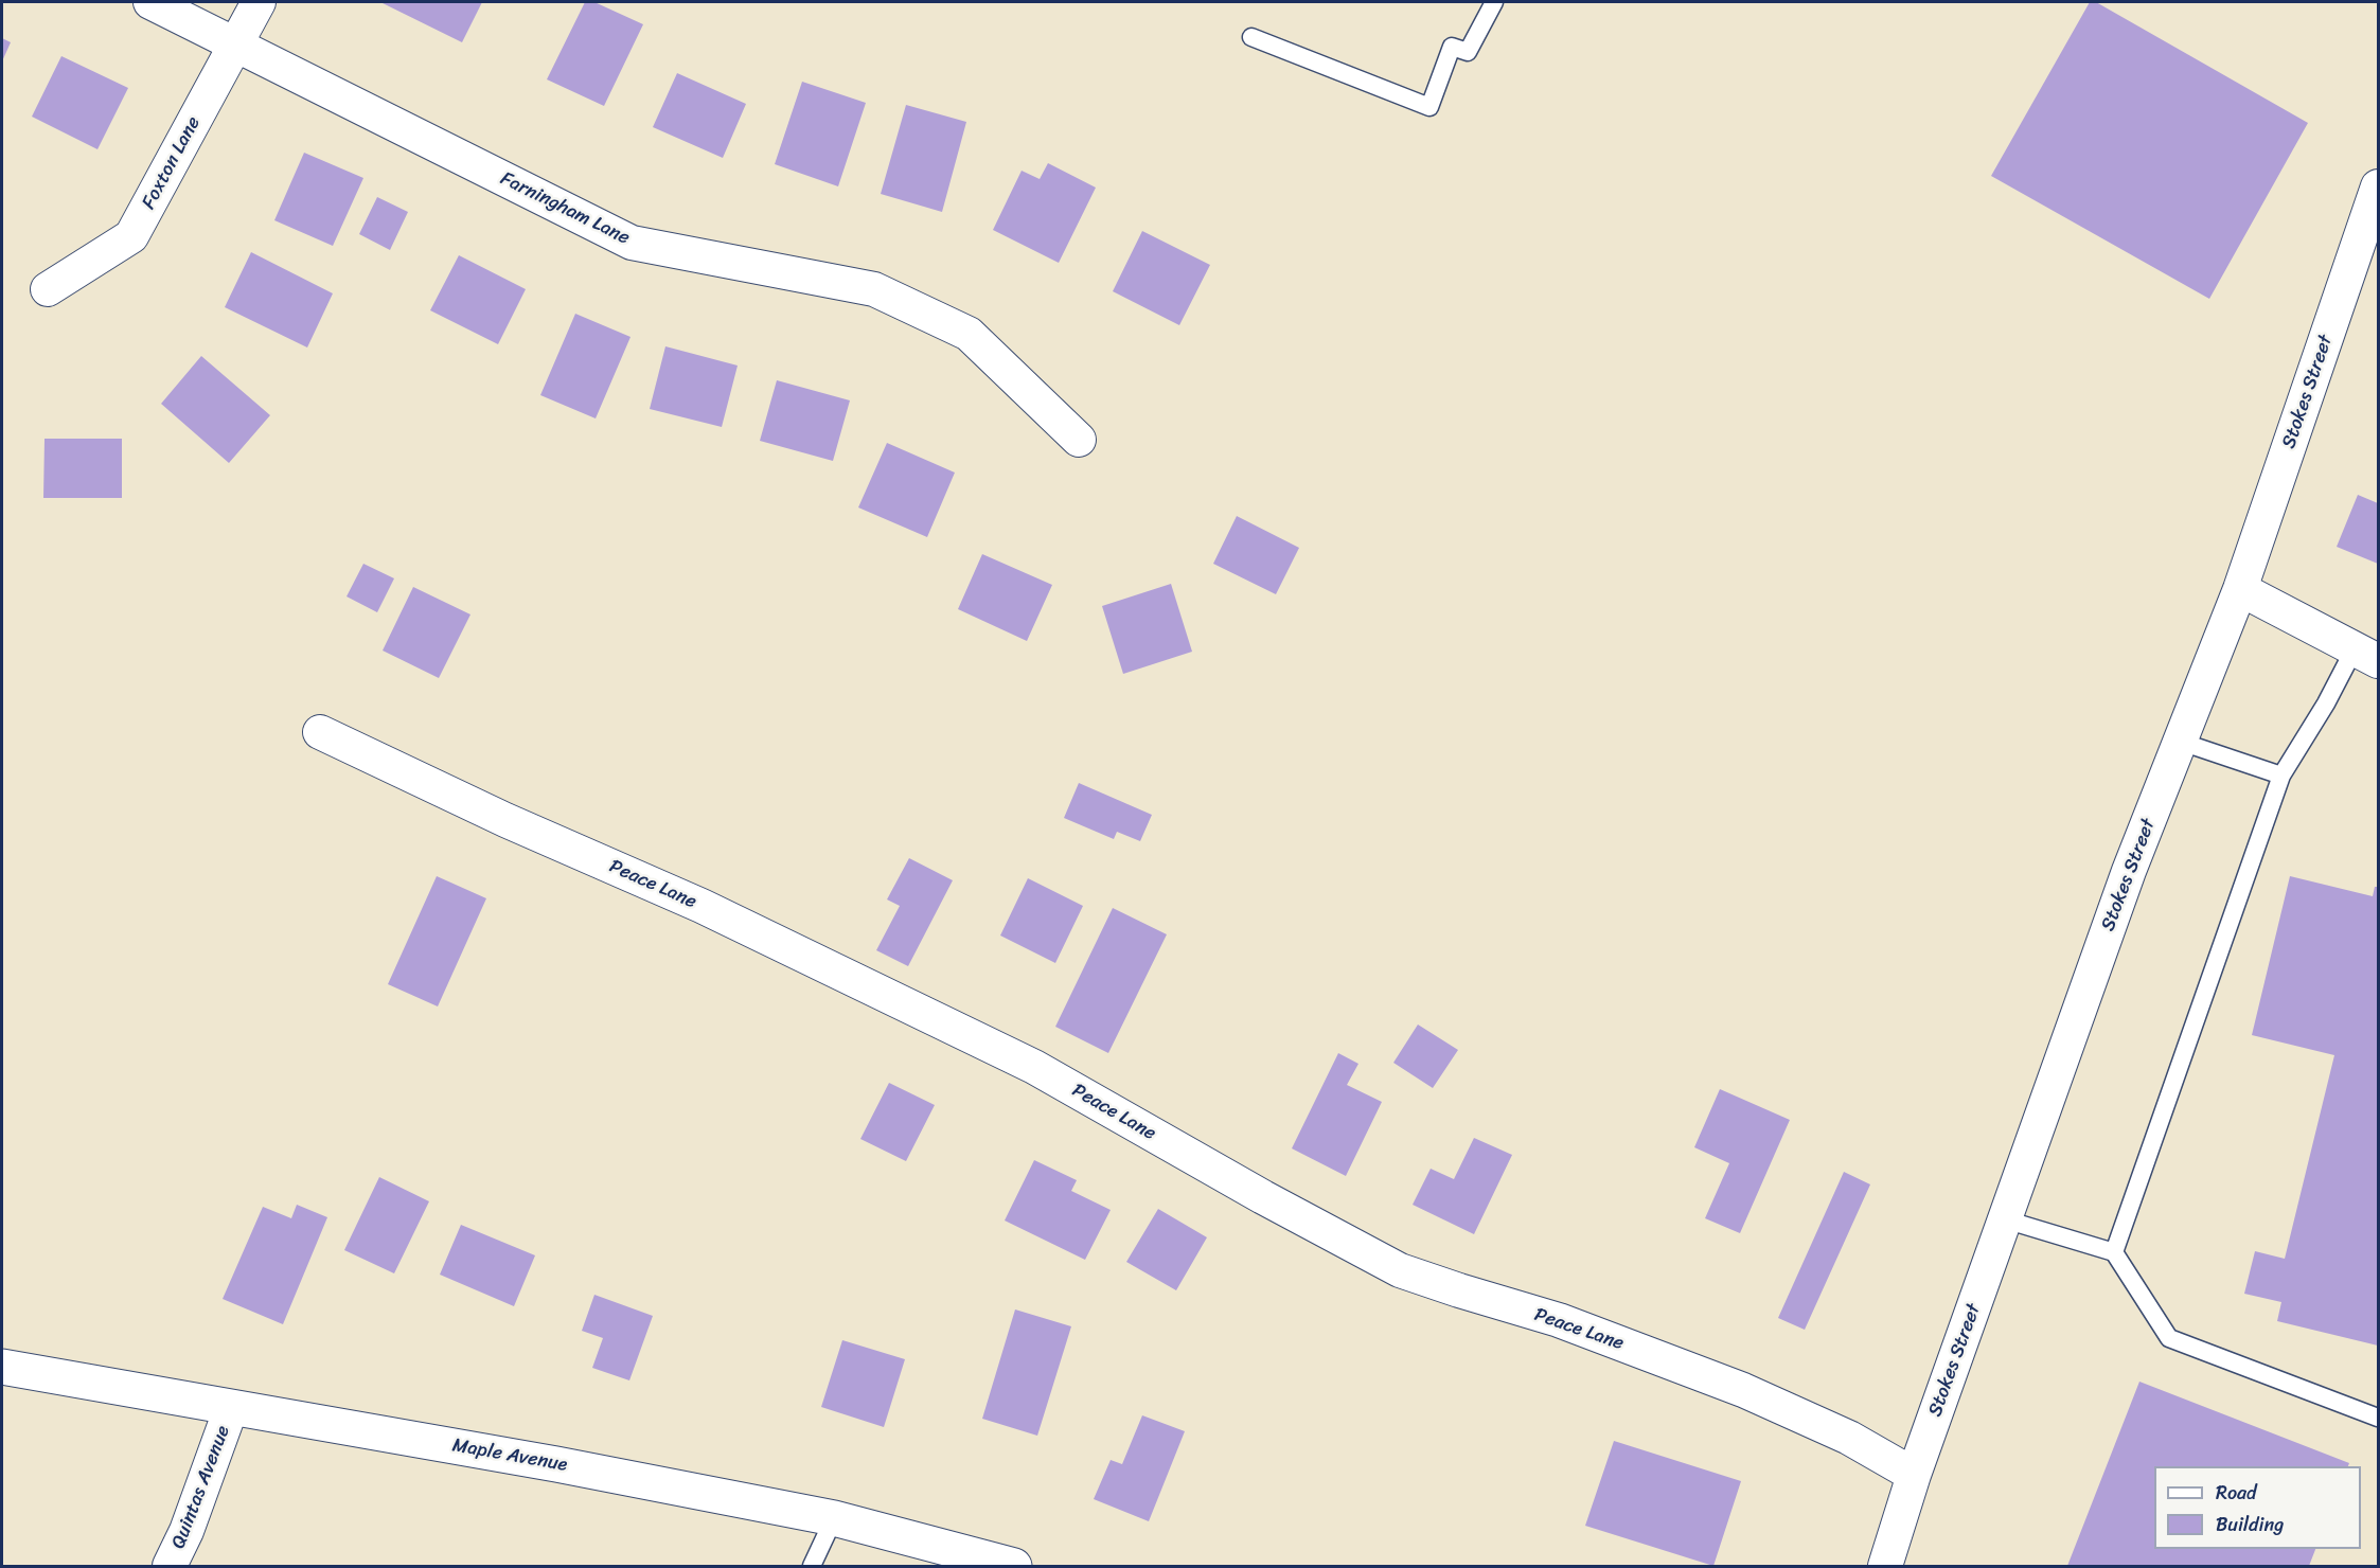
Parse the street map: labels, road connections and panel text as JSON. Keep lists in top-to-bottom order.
{
  "streets": {
    "main road": ["Maple Avenue"],
    "street": [
      "Foxton Lane",
      "Farningham Lane",
      "Stokes Street",
      "Peace Lane",
      "Quintas Avenue"
    ]
  },
  "crossings": [
    ["Foxton Lane", "Farningham Lane"],
    ["Stokes Street", "Peace Lane"],
    ["Maple Avenue", "Quintas Avenue"]
  ],
  "legend": ["Road", "Building"]
}
